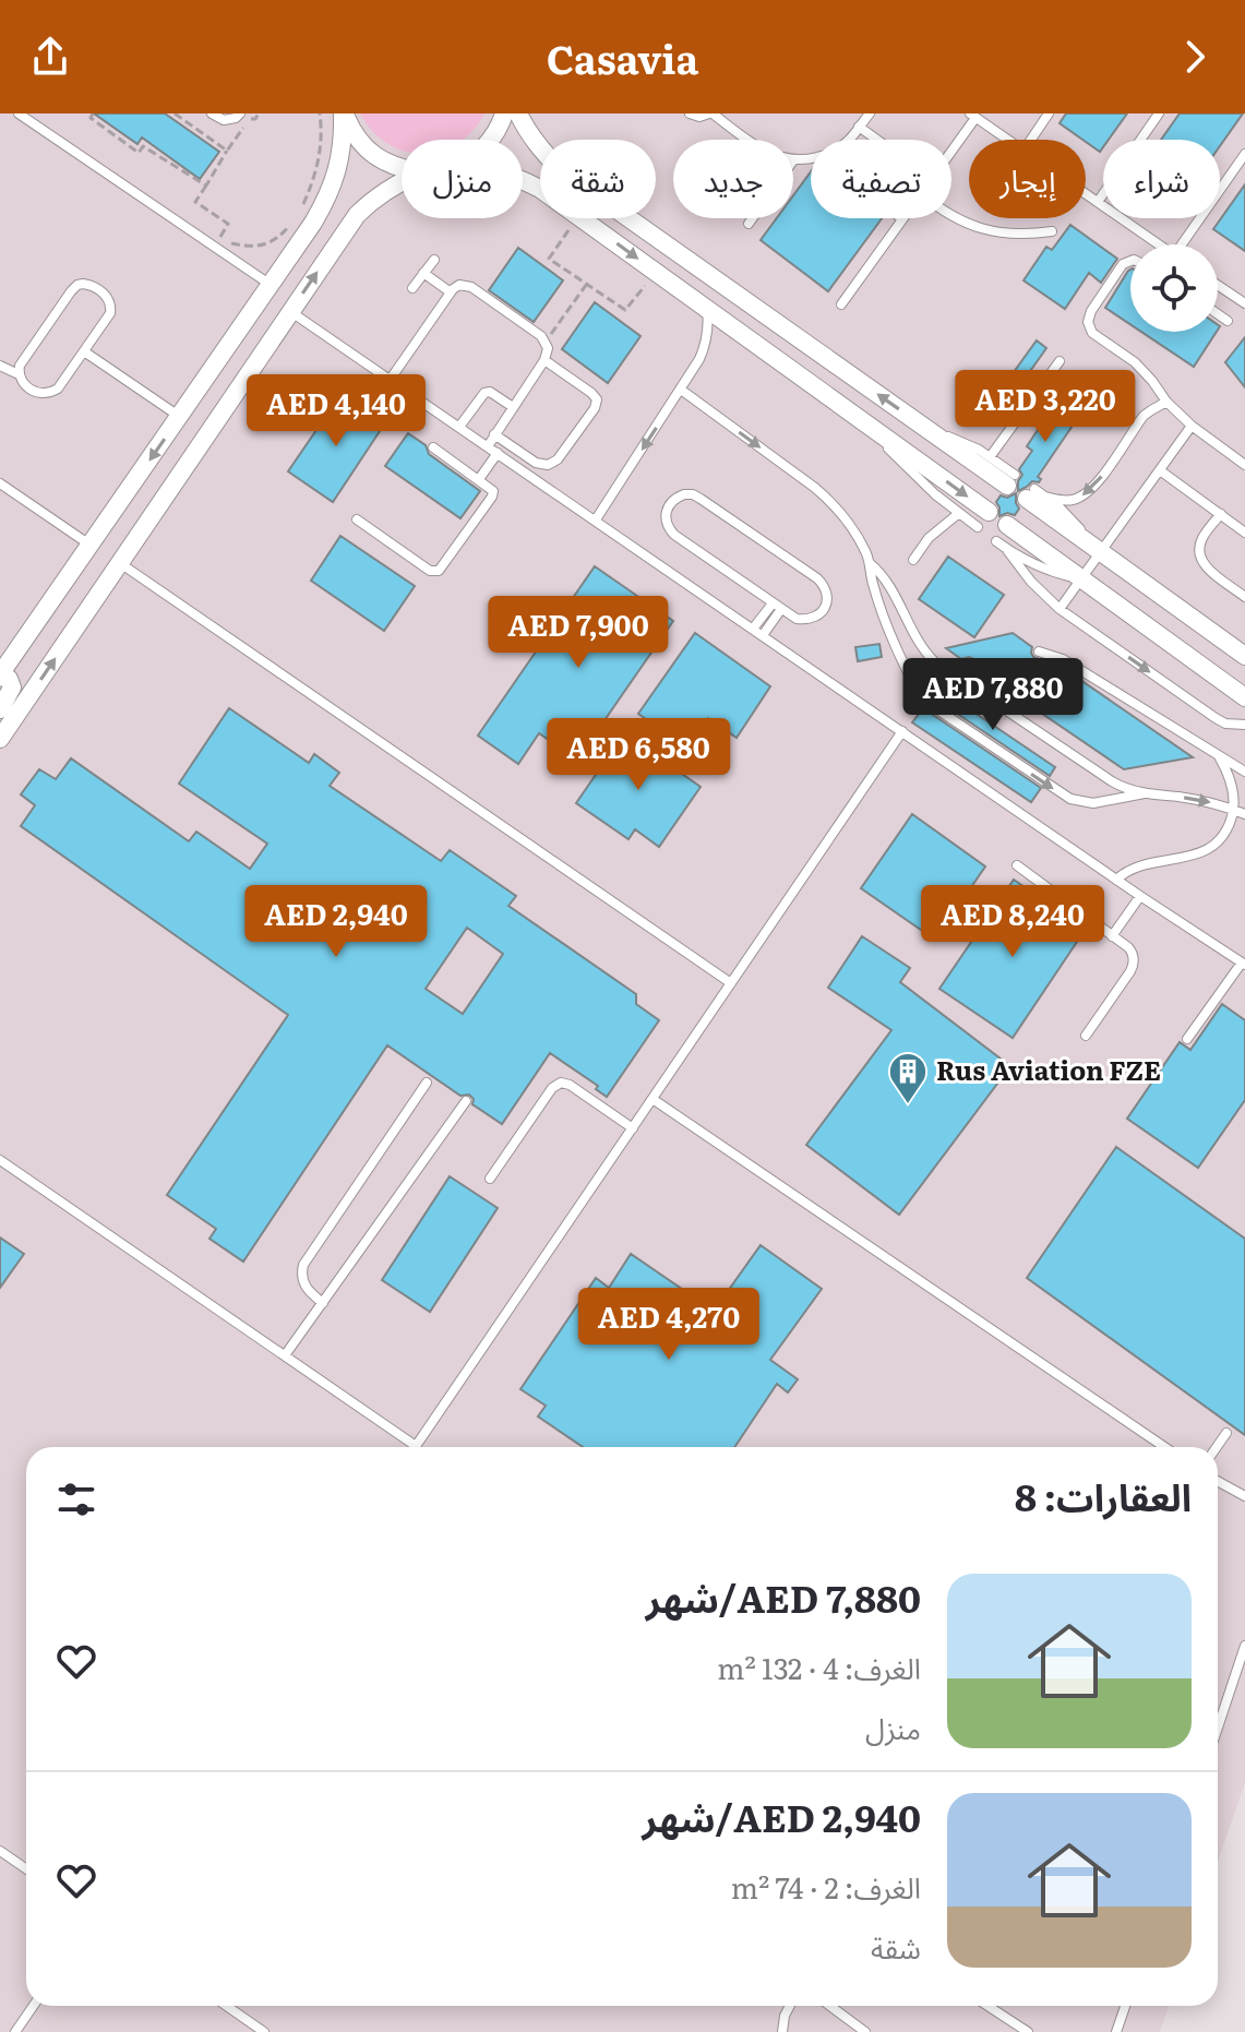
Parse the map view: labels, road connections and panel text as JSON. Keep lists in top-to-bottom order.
{
  "places": {
    "building": ["Rus Aviation FZE"]
  },
  "page": {
    "header": "Casavia",
    "chip": [
      "شراء",
      "إيجار",
      "تصفية",
      "جديد",
      "شقة",
      "منزل"
    ],
    "price": [
      "AED 3,220",
      "AED 4,140",
      "AED 7,900",
      "AED 7,880",
      "AED 6,580",
      "AED 2,940",
      "AED 8,240",
      "AED 4,270"
    ],
    "heading": "العقارات: 8",
    "list": [
      {
        "name": "AED 7,880/شهر",
        "note": "الغرف: 4 · 132 m² · منزل"
      },
      {
        "name": "AED 2,940/شهر",
        "note": "الغرف: 2 · 74 m² · شقة"
      }
    ]
  }
}
